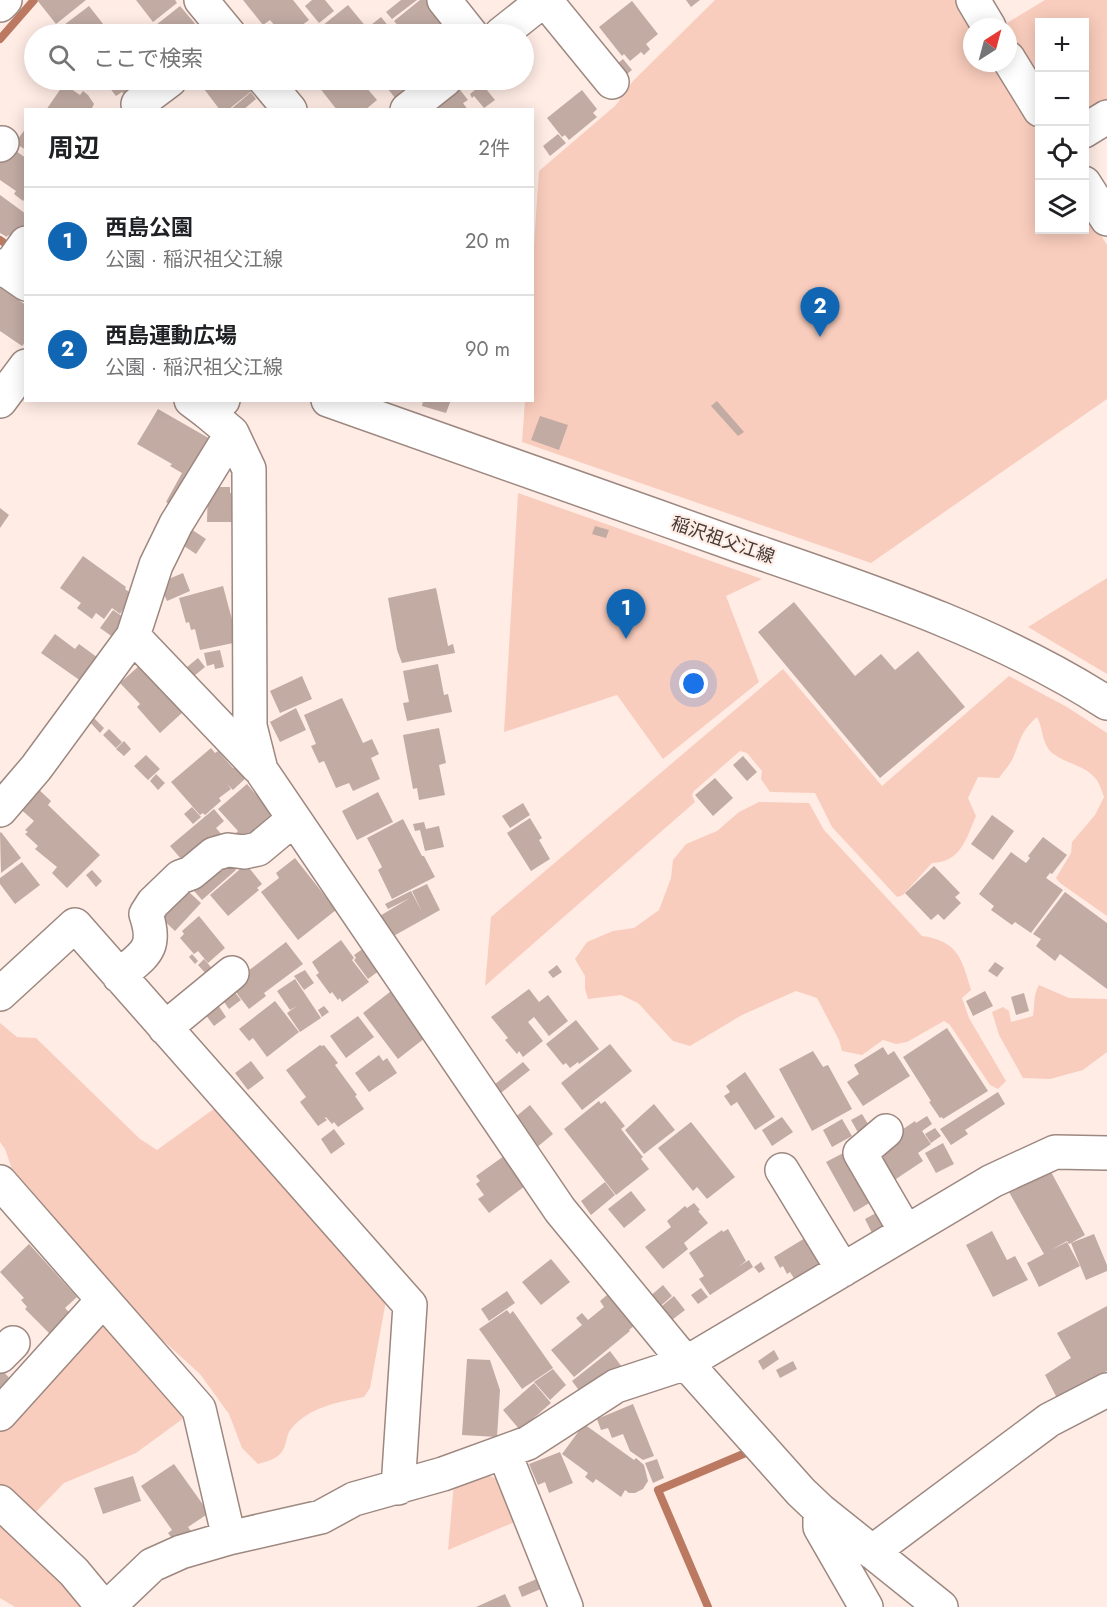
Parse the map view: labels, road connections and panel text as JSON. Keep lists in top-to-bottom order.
{
  "streets": {
    "street": ["稲沢祖父江線"]
  },
  "north": "top right",
  "page": {
    "map_buttons": ["+", "−"],
    "search": "ここで検索",
    "heading": ["周辺", "2件"],
    "list": [
      {
        "mark": "1",
        "name": "西島公園",
        "note": "公園 · 稲沢祖父江線",
        "value": "20 m"
      },
      {
        "mark": "2",
        "name": "西島運動広場",
        "note": "公園 · 稲沢祖父江線",
        "value": "90 m"
      }
    ],
    "pins": ["2", "1"]
  }
}
